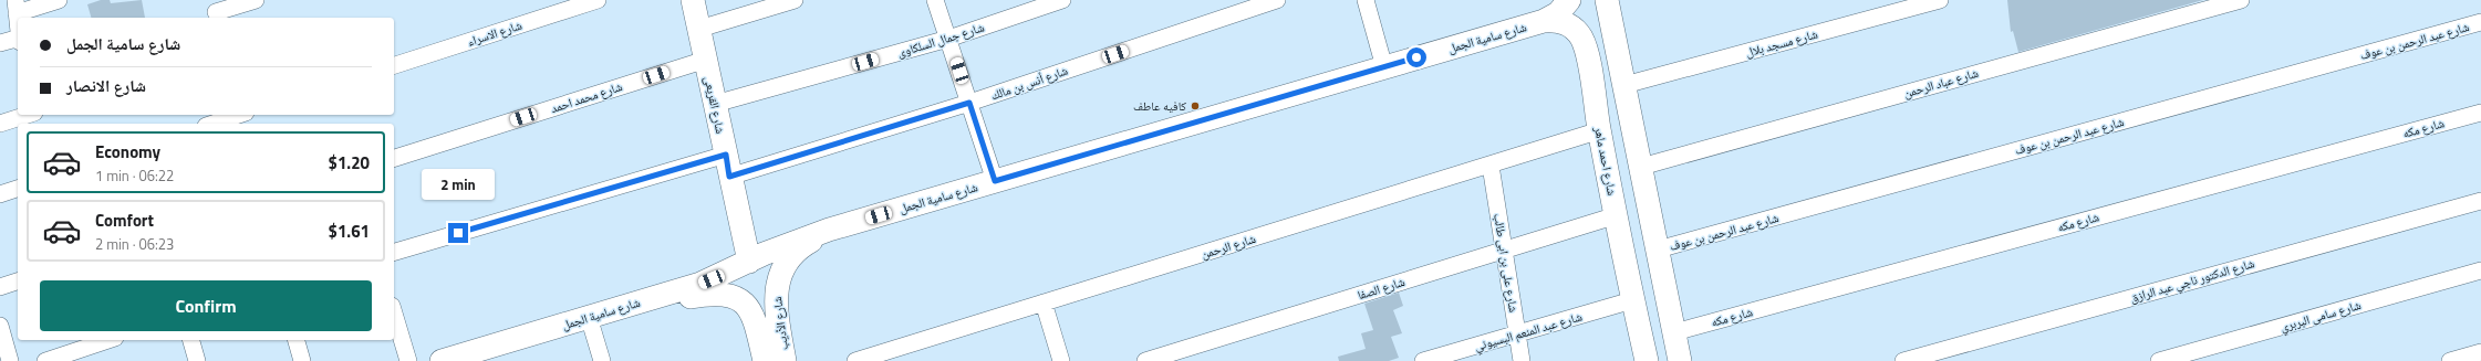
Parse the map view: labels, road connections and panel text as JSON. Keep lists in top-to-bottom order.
{
  "streets": {
    "street": [
      "شارع الاسراء",
      "شارع سامية الجمل",
      "شارع جمال السلكاوى",
      "شارع عبد الرحمن بن عوف",
      "شارع مسجد بلال",
      "شارع أنس بن مالك",
      "شارع عباد الرحمن",
      "شارع محمد احمد",
      "شارع القريعى",
      "شارع مكه",
      "شارع احمد ماهر",
      "شارع الرحمن",
      "شارع على بن ابى طالب",
      "شارع الدكتور ناجي عبد الرازق",
      "شارع الصفا",
      "شارع سامى البربري",
      "شارع الأديب",
      "شارع عبد المنعم البسيوني"
    ]
  },
  "crossings": [
    ["شارع سامية الجمل", "شارع القريعى"],
    ["شارع سامية الجمل", "شارع احمد ماهر"],
    ["شارع سامية الجمل", "شارع الأديب"],
    ["شارع جمال السلكاوى", "شارع القريعى"],
    ["شارع أنس بن مالك", "شارع القريعى"],
    ["شارع محمد احمد", "شارع القريعى"],
    ["شارع احمد ماهر", "شارع الرحمن"],
    ["شارع احمد ماهر", "شارع الصفا"],
    ["شارع احمد ماهر", "شارع عبد المنعم البسيوني"],
    ["شارع الرحمن", "شارع على بن ابى طالب"],
    ["شارع على بن ابى طالب", "شارع الصفا"],
    ["شارع على بن ابى طالب", "شارع عبد المنعم البسيوني"]
  ],
  "places": ["كافيه عاطف"],
  "page": {
    "banner": ["شارع سامية الجمل", "شارع الانصار"],
    "list": [
      {
        "name": "Economy",
        "note": "1 min · 06:22",
        "value": "$1.20"
      },
      {
        "name": "Comfort",
        "note": "2 min · 06:23",
        "value": "$1.61"
      }
    ],
    "bubble": "2 min",
    "buttons": "Confirm"
  }
}
